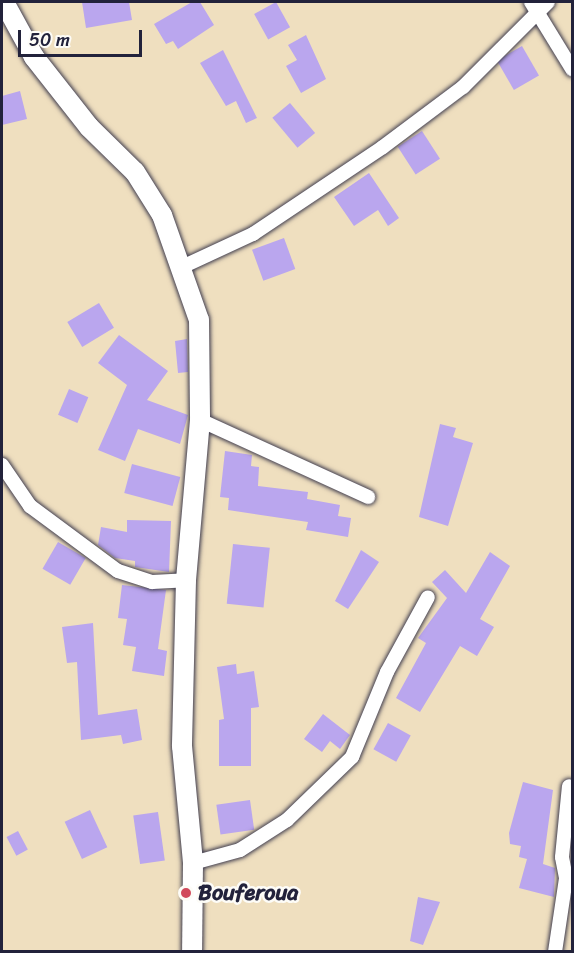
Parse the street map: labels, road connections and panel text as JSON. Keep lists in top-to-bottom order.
{
  "places": ["Bouferoua"],
  "scale_bar": "50 m"
}
